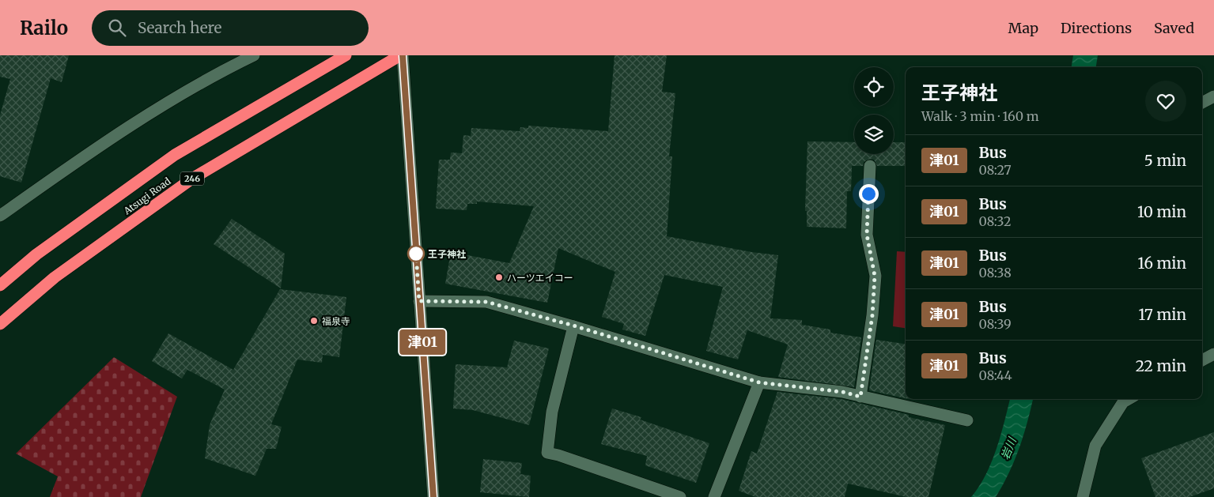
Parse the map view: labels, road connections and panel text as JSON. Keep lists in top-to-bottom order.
{
  "streets": {
    "highway": ["246", "Atsugi Road"]
  },
  "water": ["岩川"],
  "places": ["王子神社", "ハーツエイコー", "福泉寺"],
  "lines": ["bus line 津01"],
  "page": {
    "header": "Railo",
    "search": "Search here",
    "nav": ["Map", "Directions", "Saved"],
    "on_map": "津01",
    "heading": ["王子神社", "Walk · 3 min · 160 m"],
    "list": [
      {
        "mark": "津01",
        "name": "Bus",
        "note": "08:27",
        "value": "5 min"
      },
      {
        "mark": "津01",
        "name": "Bus",
        "note": "08:32",
        "value": "10 min"
      },
      {
        "mark": "津01",
        "name": "Bus",
        "note": "08:38",
        "value": "16 min"
      },
      {
        "mark": "津01",
        "name": "Bus",
        "note": "08:39",
        "value": "17 min"
      },
      {
        "mark": "津01",
        "name": "Bus",
        "note": "08:44",
        "value": "22 min"
      }
    ]
  }
}
